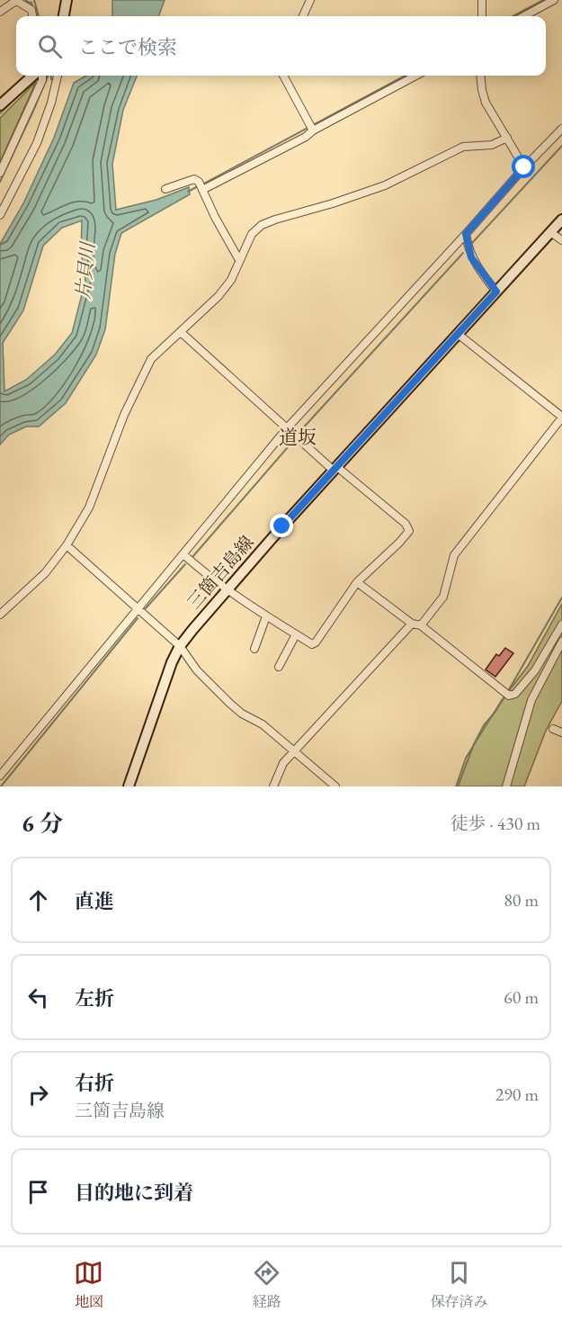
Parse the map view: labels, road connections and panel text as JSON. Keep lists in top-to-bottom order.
{
  "streets": {
    "main road": ["三箇吉島線"]
  },
  "districts": ["道坂"],
  "water": ["片貝川"],
  "page": {
    "search": "ここで検索",
    "heading": ["6 分", "徒歩 · 430 m"],
    "list": [
      ["直進", "80 m"],
      ["左折", "60 m"],
      ["右折", "三箇吉島線", "290 m"],
      "目的地に到着"
    ],
    "nav": ["地図", "経路", "保存済み"]
  }
}
